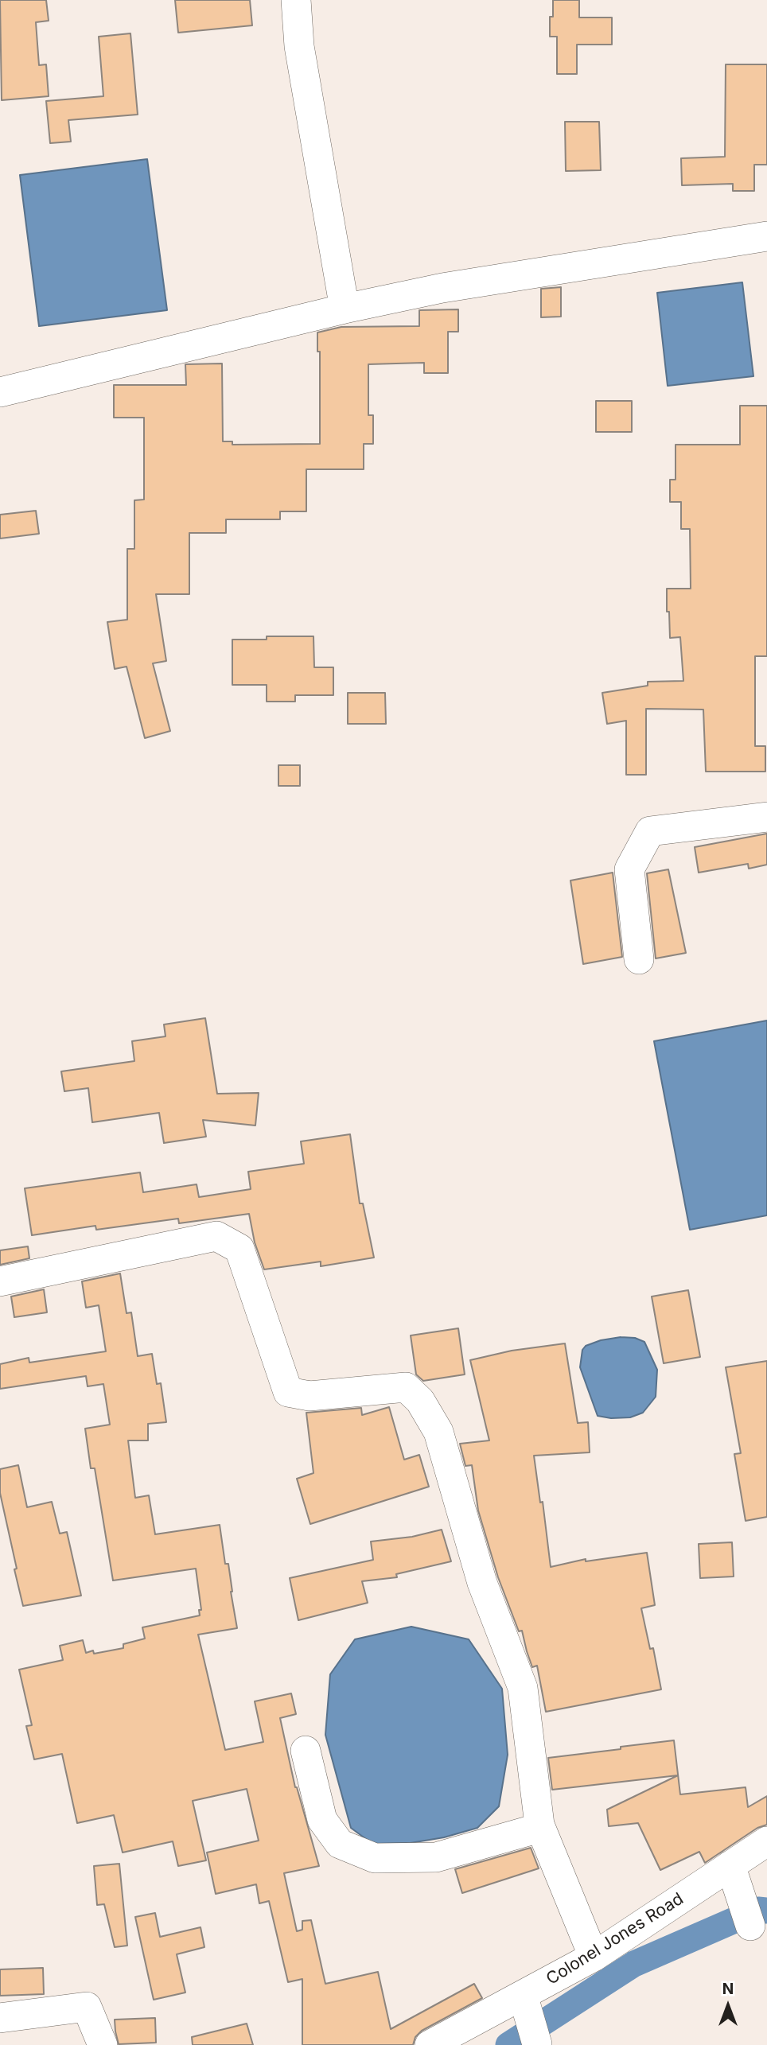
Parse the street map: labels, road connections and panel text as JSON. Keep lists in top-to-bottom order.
{
  "streets": {
    "street": ["Colonel Jones Road"]
  },
  "north": "top"
}
